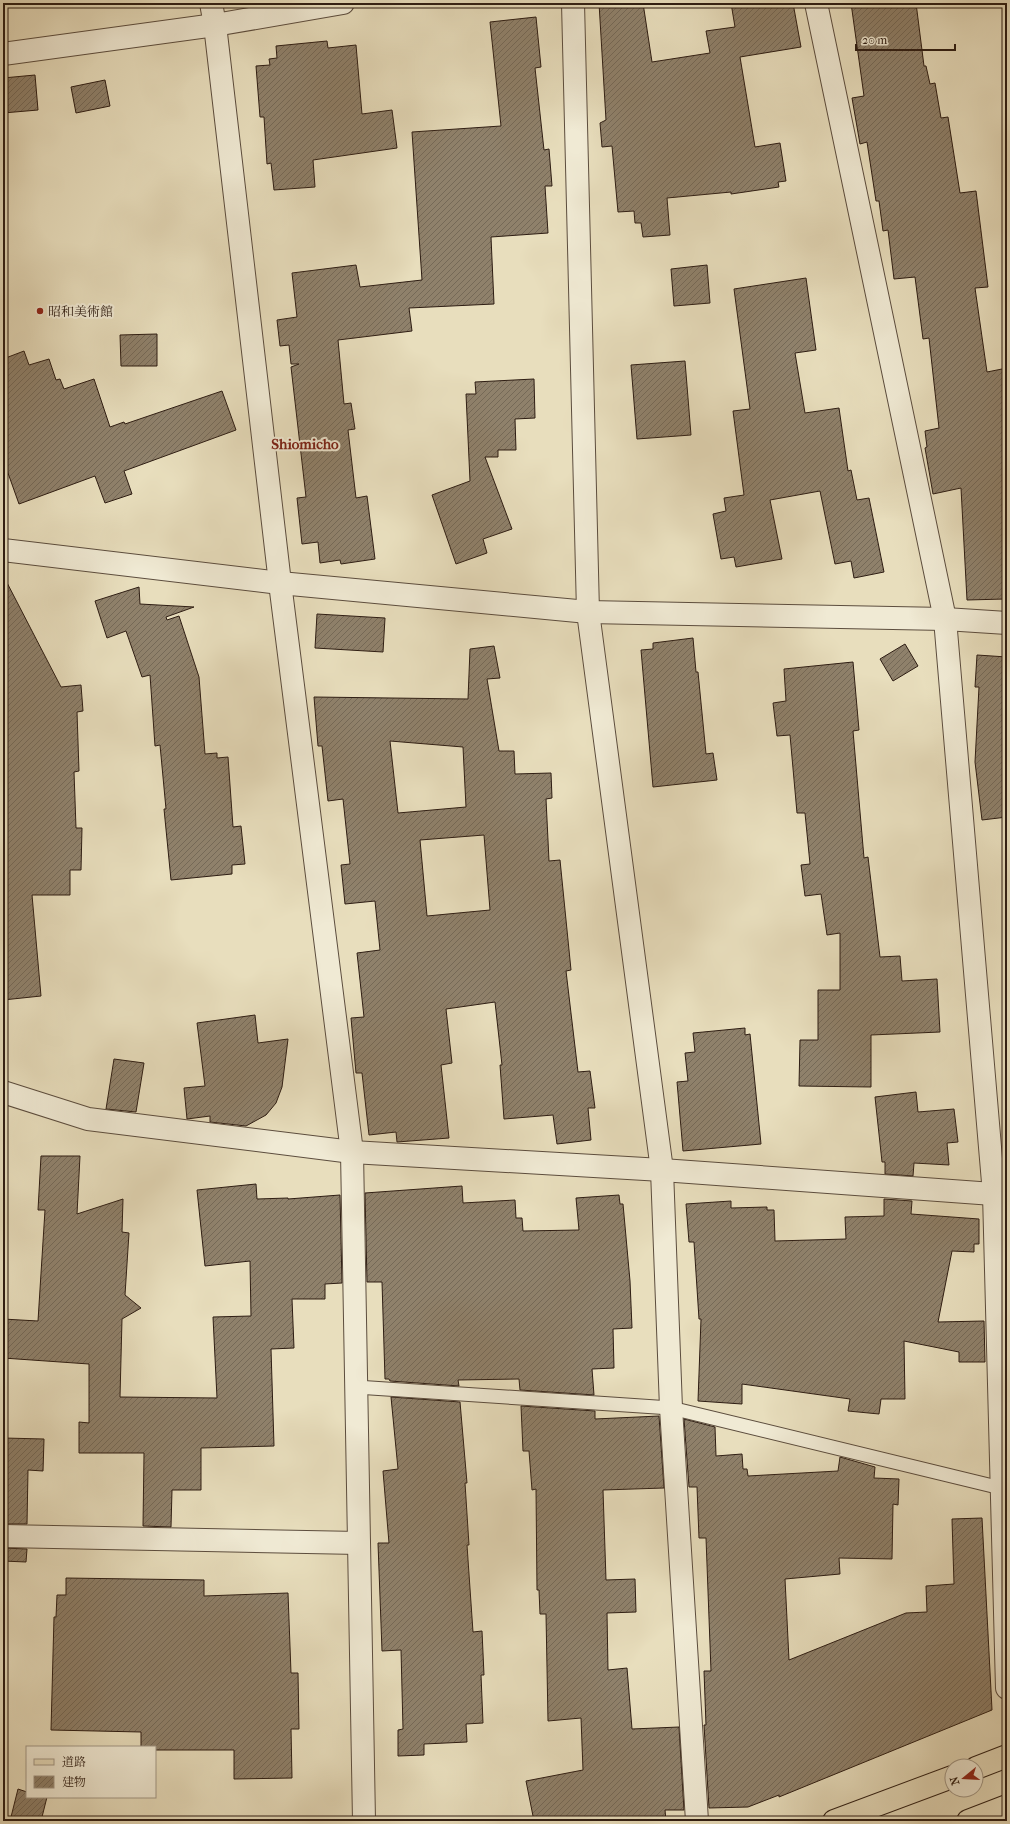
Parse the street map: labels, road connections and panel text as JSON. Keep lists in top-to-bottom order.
{
  "districts": ["Shiomicho"],
  "places": ["昭和美術館"],
  "legend": ["道路", "建物"],
  "scale_bar": "20 m",
  "north": "left"
}
